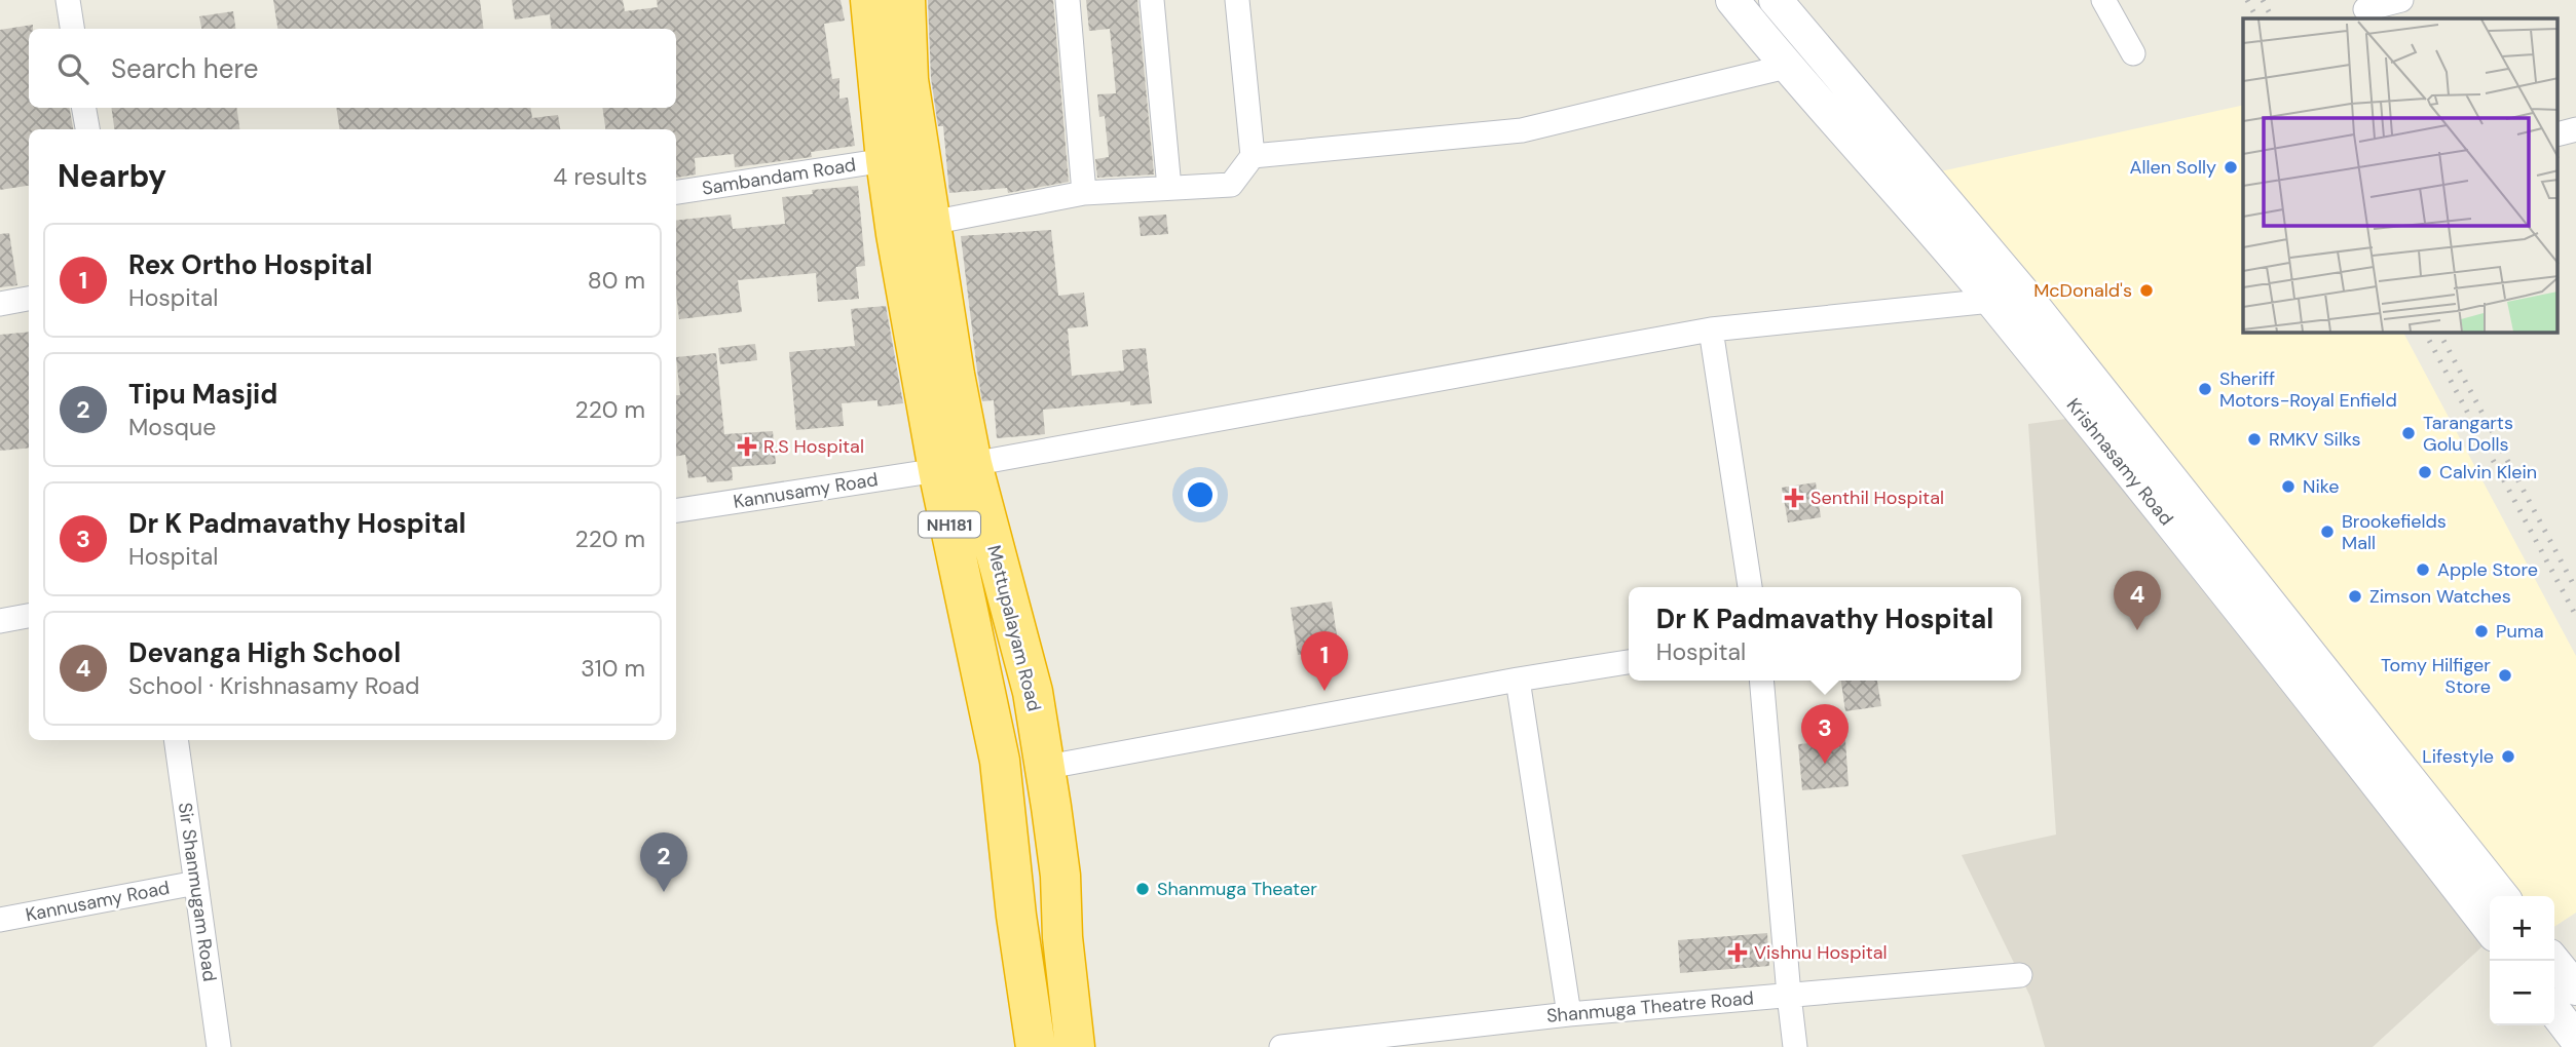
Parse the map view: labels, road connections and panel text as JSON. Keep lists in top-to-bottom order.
{
  "streets": {
    "highway": ["NH181", "Mettupalayam Road"],
    "main road": ["Krishnasamy Road"],
    "street": [
      "Sambandam Road",
      "Kannusamy Road",
      "Sir Shanmugam Road",
      "Shanmuga Theatre Road"
    ]
  },
  "crossings": [
    ["Sambandam Road", "Mettupalayam Road"],
    ["Krishnasamy Road", "Kannusamy Road"],
    ["Kannusamy Road", "Mettupalayam Road"],
    ["Kannusamy Road", "Sir Shanmugam Road"]
  ],
  "places": {
    "other": [
      "Allen Solly",
      "McDonald's",
      "Sheriff Motors-Royal Enfield",
      "Tarangarts Golu Dolls",
      "RMKV Silks",
      "Calvin Klein",
      "Nike",
      "Brookefields Mall",
      "Apple Store",
      "Zimson Watches",
      "Puma",
      "Tomy Hilfiger Store",
      "Lifestyle",
      "Shanmuga Theater"
    ],
    "health": ["R.S Hospital", "Senthil Hospital", "Vishnu Hospital"]
  },
  "page": {
    "search": "Search here",
    "heading": ["Nearby", "4 results"],
    "list": [
      {
        "mark": "1",
        "name": "Rex Ortho Hospital",
        "note": "Hospital",
        "value": "80 m"
      },
      {
        "mark": "2",
        "name": "Tipu Masjid",
        "note": "Mosque",
        "value": "220 m"
      },
      {
        "mark": "3",
        "name": "Dr K Padmavathy Hospital",
        "note": "Hospital",
        "value": "220 m"
      },
      {
        "mark": "4",
        "name": "Devanga High School",
        "note": "School · Krishnasamy Road",
        "value": "310 m"
      }
    ],
    "pins": [
      "4",
      "1",
      "3",
      "2"
    ],
    "popup": ["Dr K Padmavathy Hospital", "Hospital"],
    "map_buttons": ["+", "−"]
  }
}
